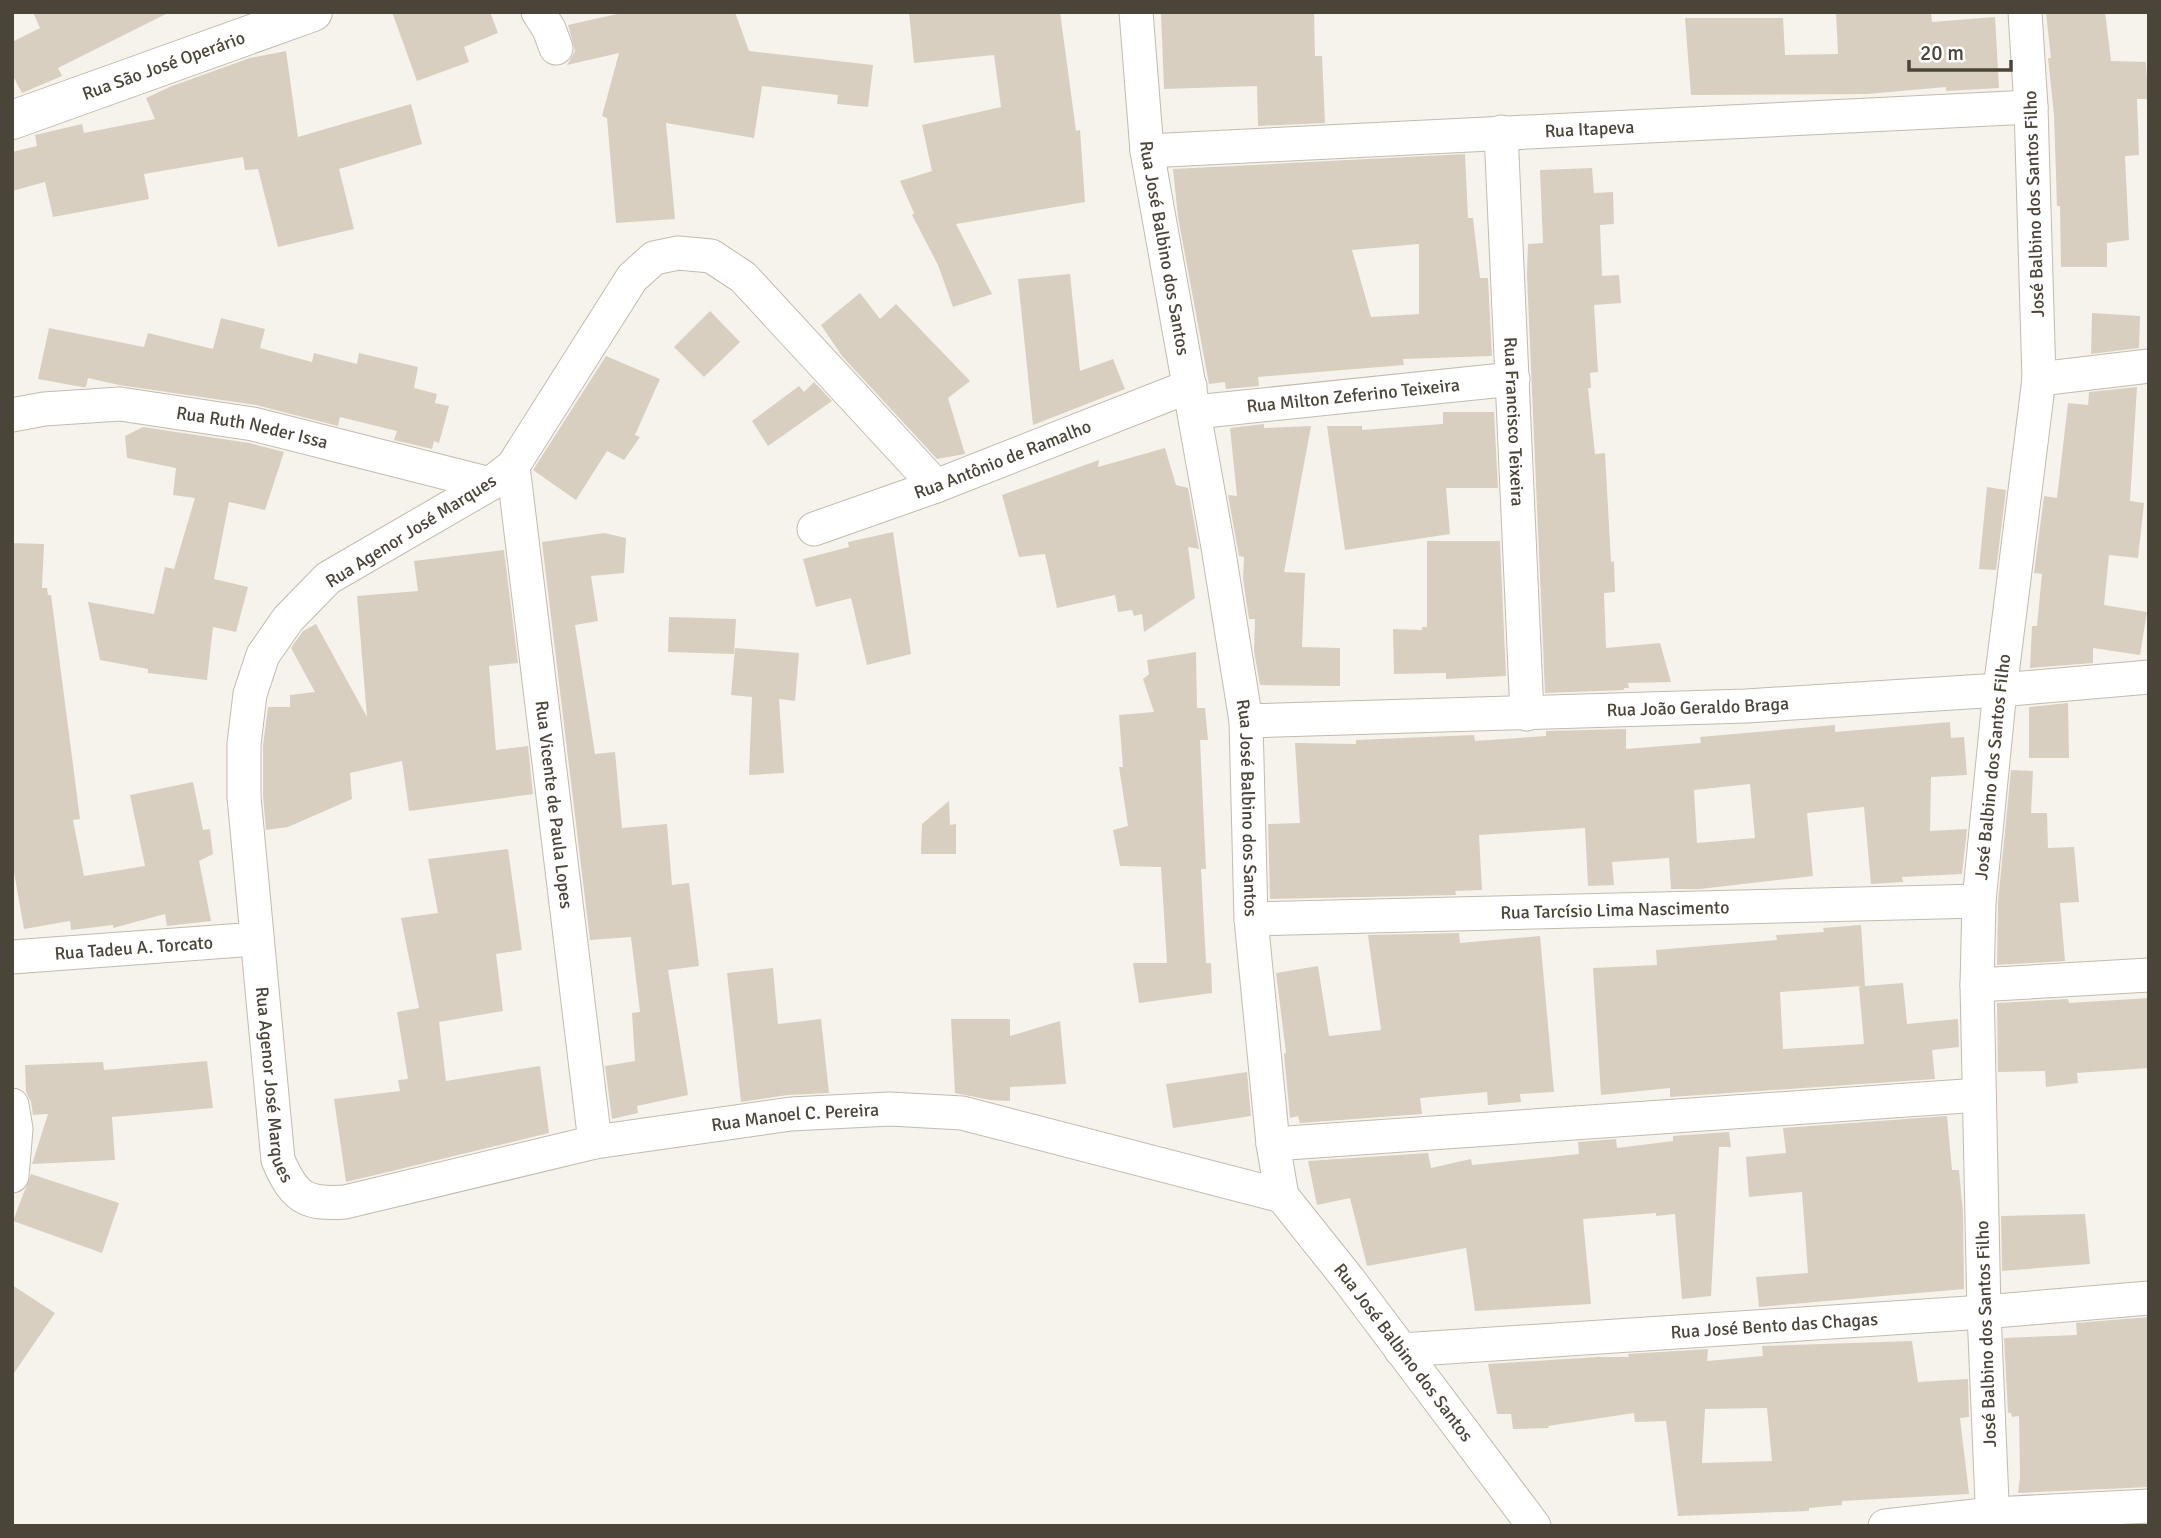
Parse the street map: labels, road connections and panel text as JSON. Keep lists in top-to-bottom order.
{
  "streets": {
    "street": [
      "Rua São José Operário",
      "Rua Itapeva",
      "José Balbino dos Santos Filho",
      "Rua José Balbino dos Santos",
      "Rua Milton Zeferino Teixeira",
      "Rua Francisco Teixeira",
      "Rua Ruth Neder Issa",
      "Rua Antônio de Ramalho",
      "Rua Agenor José Marques",
      "Rua João Geraldo Braga",
      "Rua Vicente de Paula Lopes",
      "Rua Tarcísio Lima Nascimento",
      "Rua Tadeu A. Torcato",
      "Rua Manoel C. Pereira",
      "Rua José Bento das Chagas"
    ]
  },
  "crossings": [
    ["Rua Itapeva", "José Balbino dos Santos Filho"],
    ["Rua Itapeva", "Rua José Balbino dos Santos"],
    ["Rua Itapeva", "Rua Francisco Teixeira"],
    ["José Balbino dos Santos Filho", "Rua João Geraldo Braga"],
    ["José Balbino dos Santos Filho", "Rua Tarcísio Lima Nascimento"],
    ["José Balbino dos Santos Filho", "Rua José Bento das Chagas"],
    ["Rua José Balbino dos Santos", "Rua Milton Zeferino Teixeira"],
    ["Rua José Balbino dos Santos", "Rua Antônio de Ramalho"],
    ["Rua José Balbino dos Santos", "Rua João Geraldo Braga"],
    ["Rua José Balbino dos Santos", "Rua Tarcísio Lima Nascimento"],
    ["Rua José Balbino dos Santos", "Rua Manoel C. Pereira"],
    ["Rua José Balbino dos Santos", "Rua José Bento das Chagas"],
    ["Rua Milton Zeferino Teixeira", "Rua Francisco Teixeira"],
    ["Rua Milton Zeferino Teixeira", "Rua Antônio de Ramalho"],
    ["Rua Francisco Teixeira", "Rua João Geraldo Braga"],
    ["Rua Ruth Neder Issa", "Rua Agenor José Marques"],
    ["Rua Ruth Neder Issa", "Rua Vicente de Paula Lopes"],
    ["Rua Antônio de Ramalho", "Rua Agenor José Marques"],
    ["Rua Agenor José Marques", "Rua Vicente de Paula Lopes"],
    ["Rua Agenor José Marques", "Rua Tadeu A. Torcato"],
    ["Rua Agenor José Marques", "Rua Manoel C. Pereira"],
    ["Rua Vicente de Paula Lopes", "Rua Manoel C. Pereira"]
  ],
  "scale_bar": "20 m"
}
